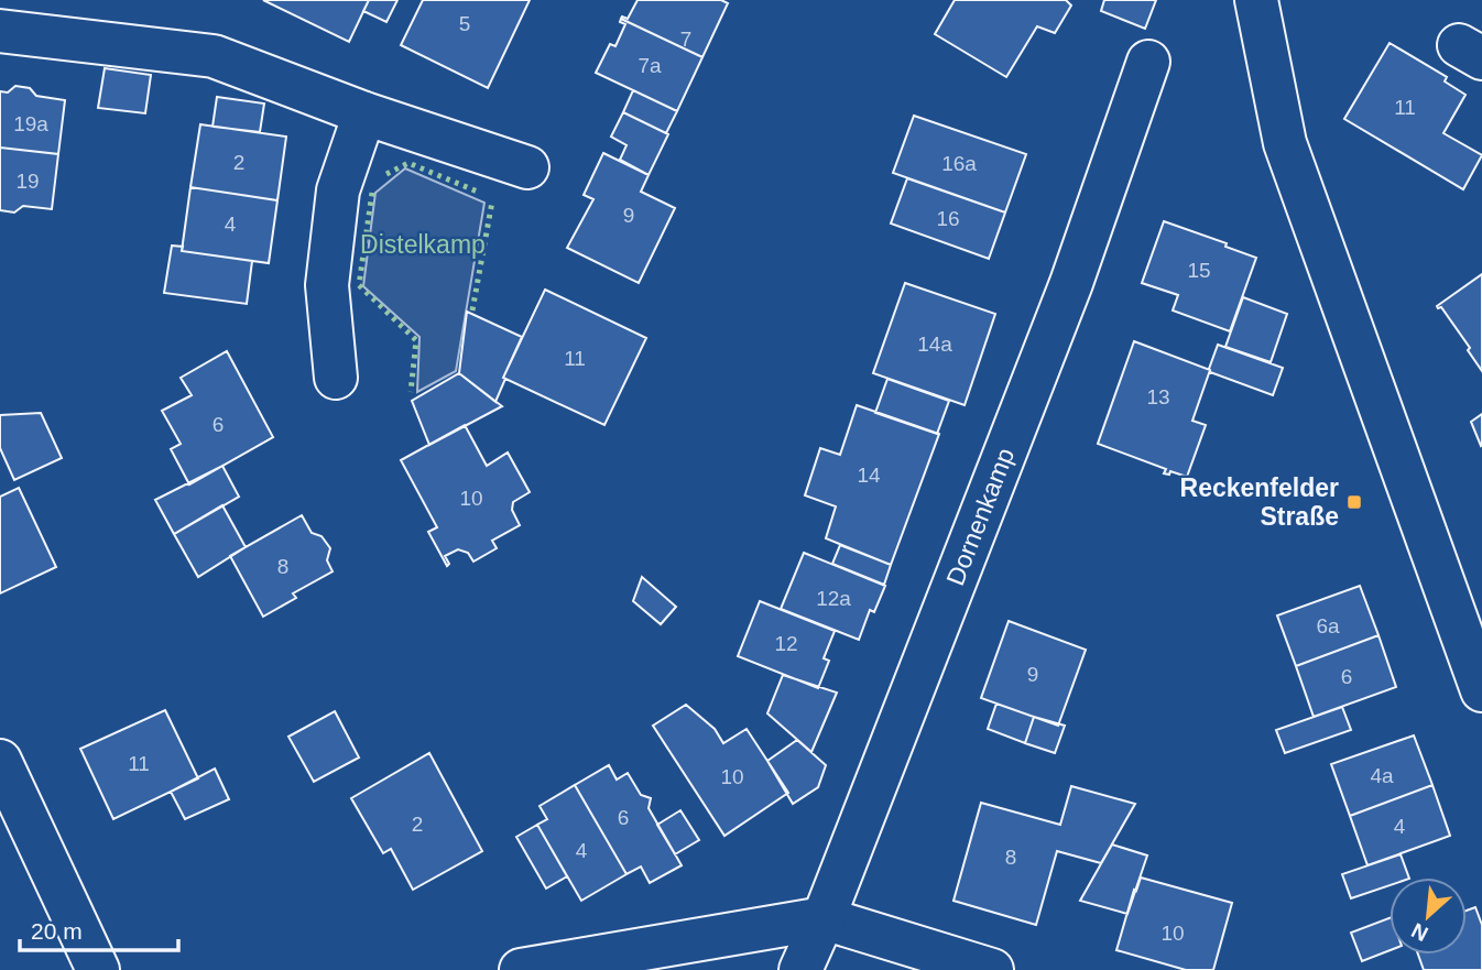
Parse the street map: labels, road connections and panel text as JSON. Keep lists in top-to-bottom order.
{
  "streets": {
    "street": ["Dornenkamp"]
  },
  "parks": ["Distelkamp"],
  "places": {
    "transit": ["Reckenfelder Straße"]
  },
  "house_numbers": [
    "5",
    "7",
    "7a",
    "11",
    "19a",
    "2",
    "16a",
    "19",
    "9",
    "16",
    "4",
    "15",
    "14a",
    "11",
    "13",
    "6",
    "14",
    "10",
    "8",
    "12a",
    "6a",
    "12",
    "9",
    "6",
    "11",
    "4a",
    "10",
    "6",
    "2",
    "4",
    "4",
    "8",
    "10"
  ],
  "scale_bar": "20 m",
  "north": "bottom left"
}
